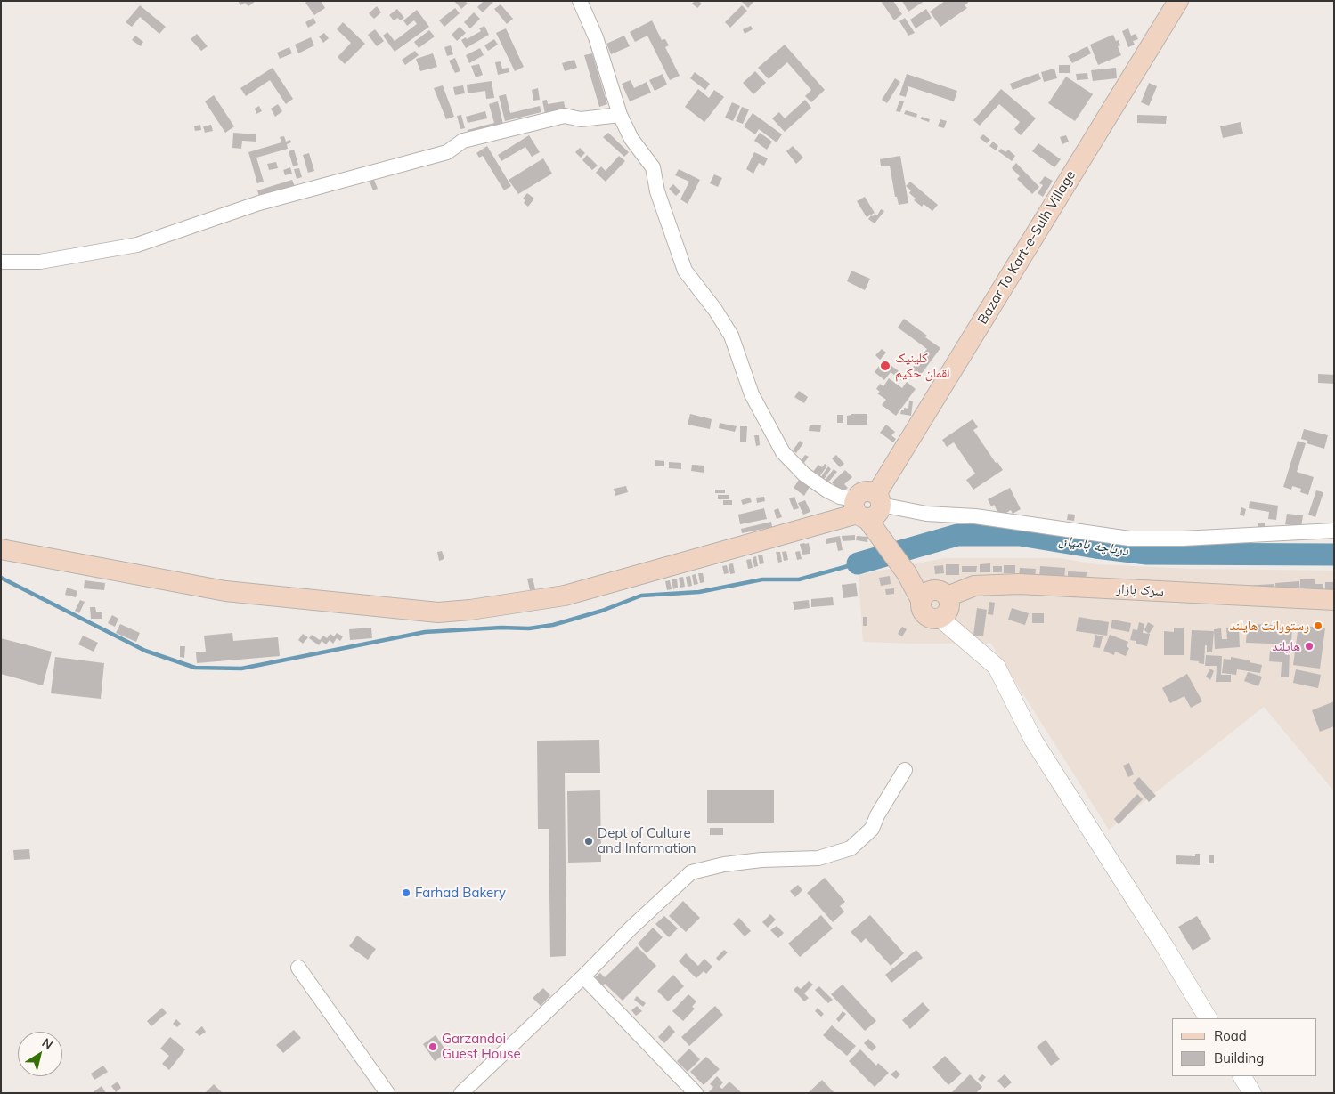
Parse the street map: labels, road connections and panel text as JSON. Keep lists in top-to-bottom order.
{
  "streets": {
    "main road": ["Bazar To Kart-e-Sulh Village", "سرک بازار"]
  },
  "water": ["دریاچه بامیان"],
  "places": [
    "کلینیک لقمان حکیم",
    "رستورانت هایلند",
    "هایلند",
    "Dept of Culture and Information",
    "Farhad Bakery",
    "Garzandoi Guest House"
  ],
  "legend": ["Road", "Building"],
  "north": "top right"
}
